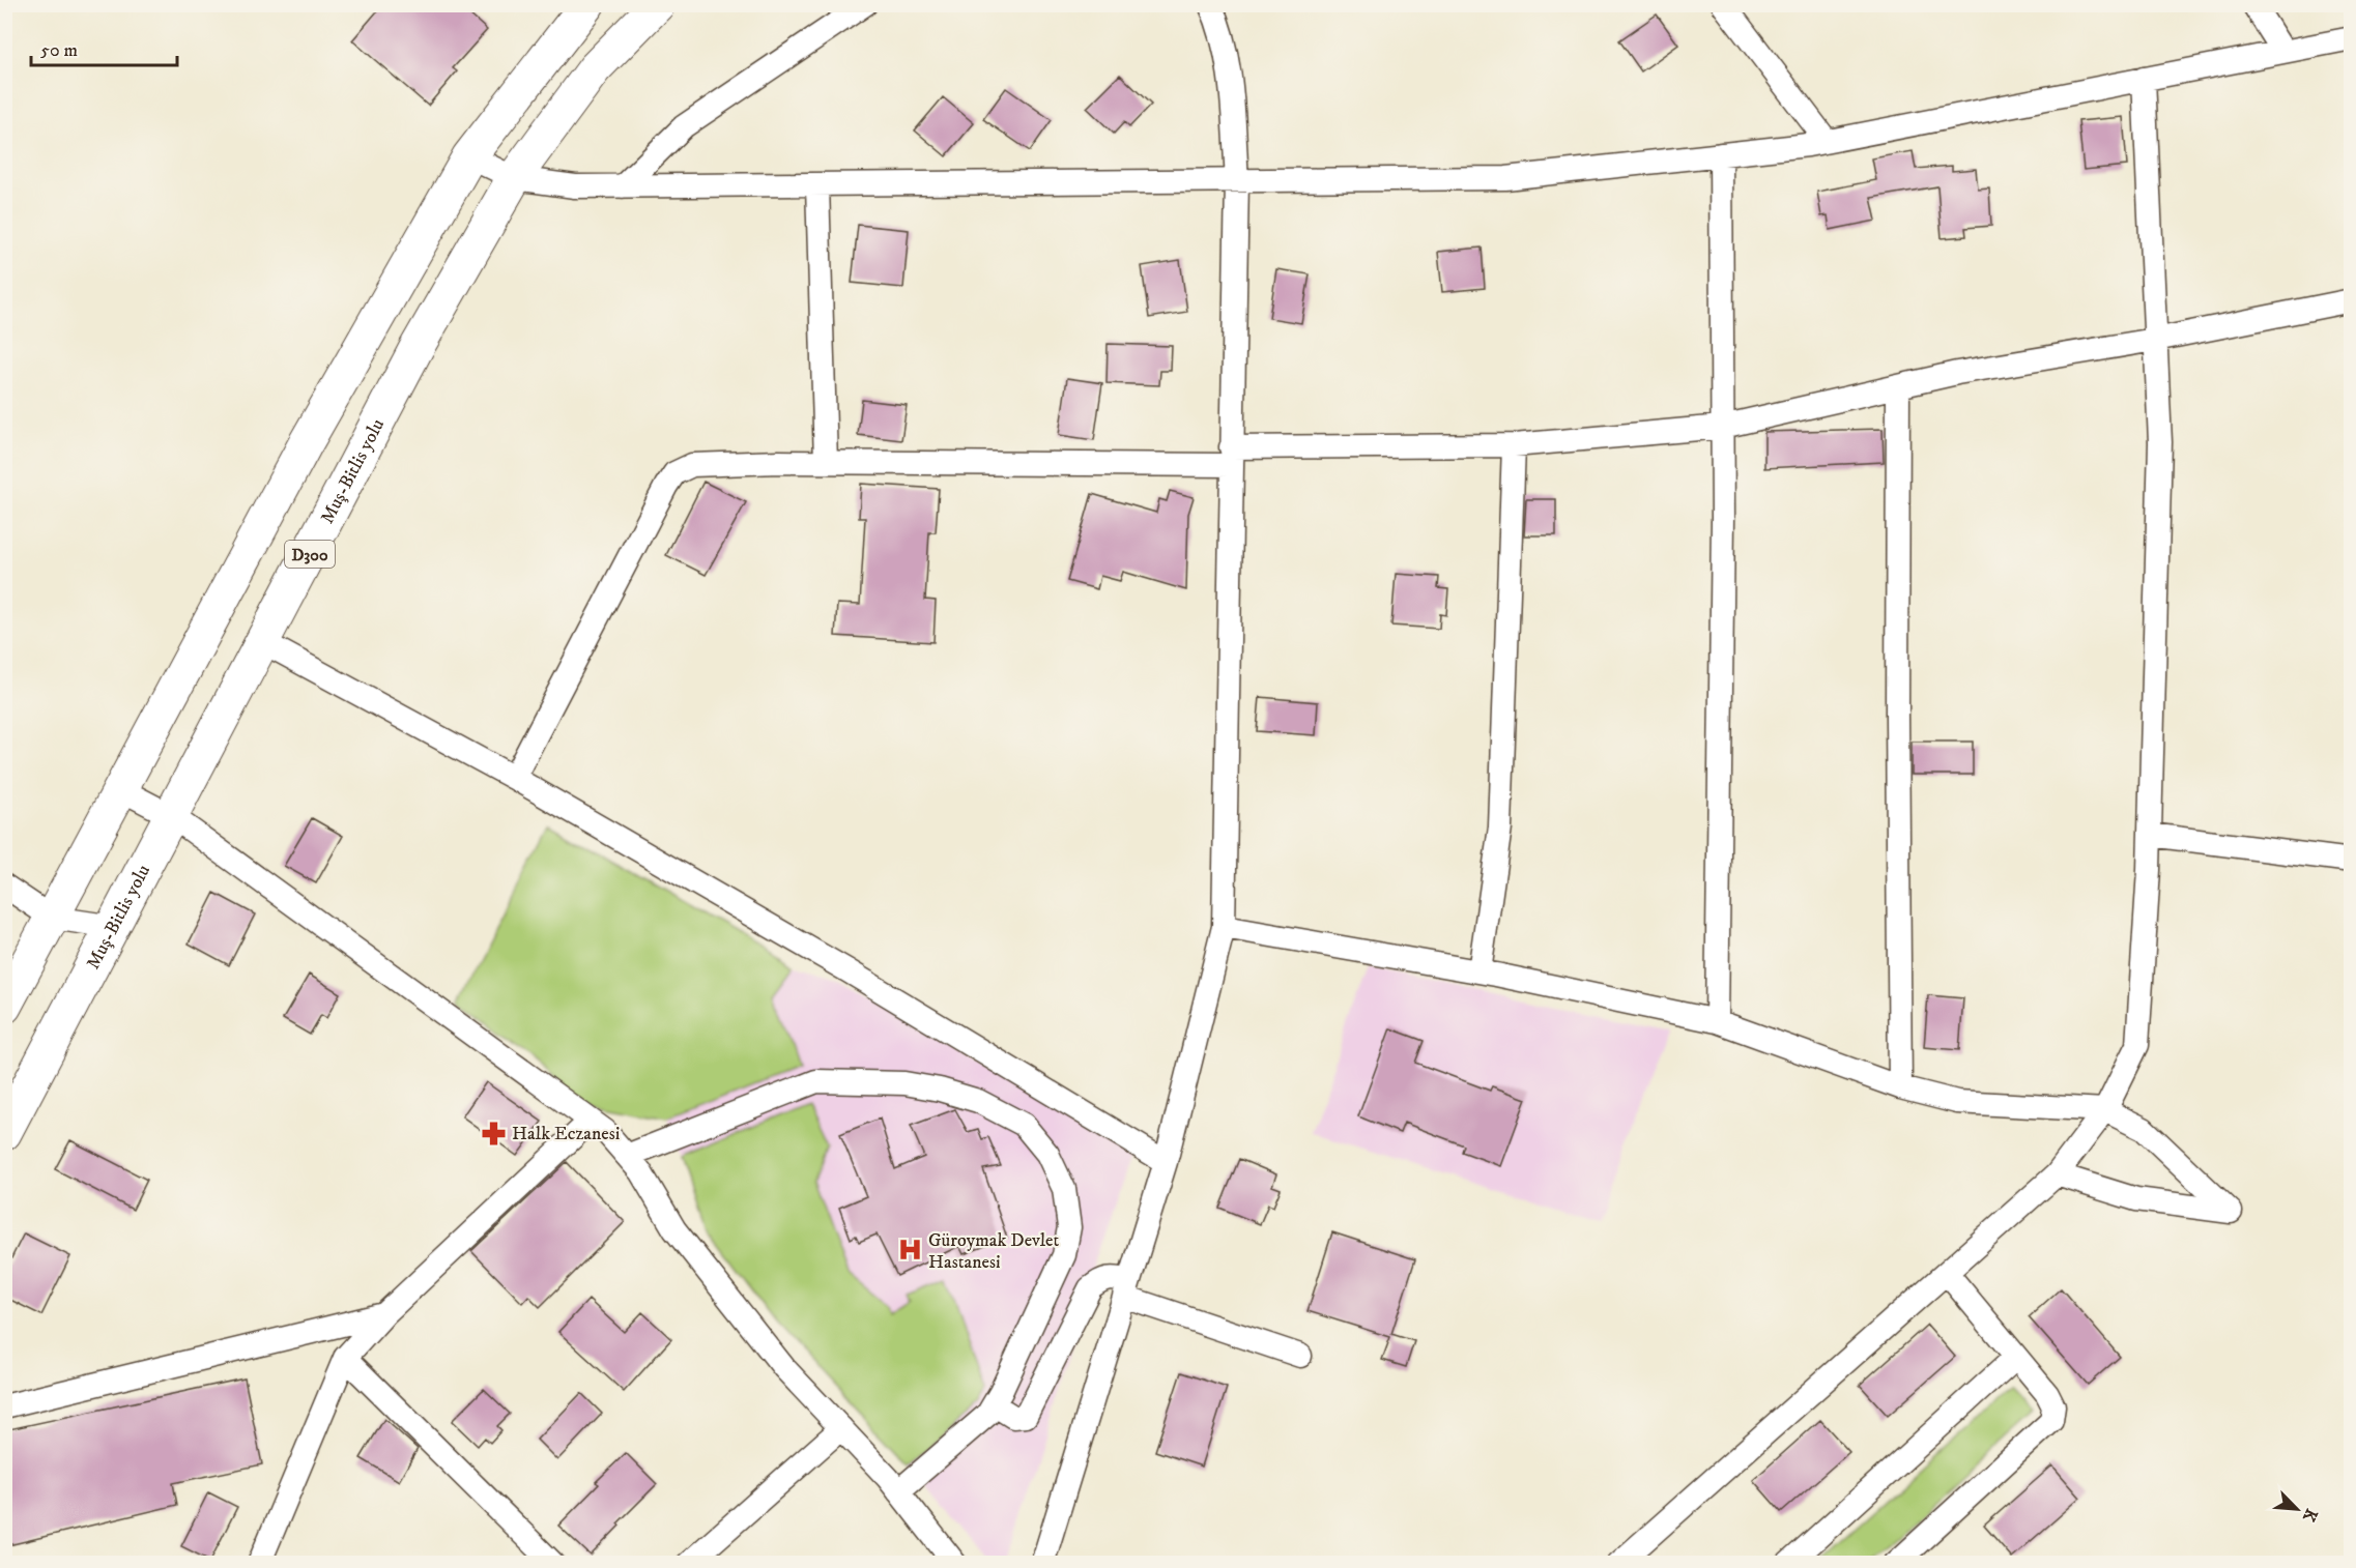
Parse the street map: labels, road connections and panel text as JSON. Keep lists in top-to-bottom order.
{
  "streets": {
    "highway": ["Muş-Bitlis yolu", "D300"]
  },
  "places": {
    "pharmacy": ["Halk Eczanesi"],
    "hospital": ["Güroymak Devlet Hastanesi"]
  },
  "scale_bar": "50 m",
  "north": "bottom right"
}
